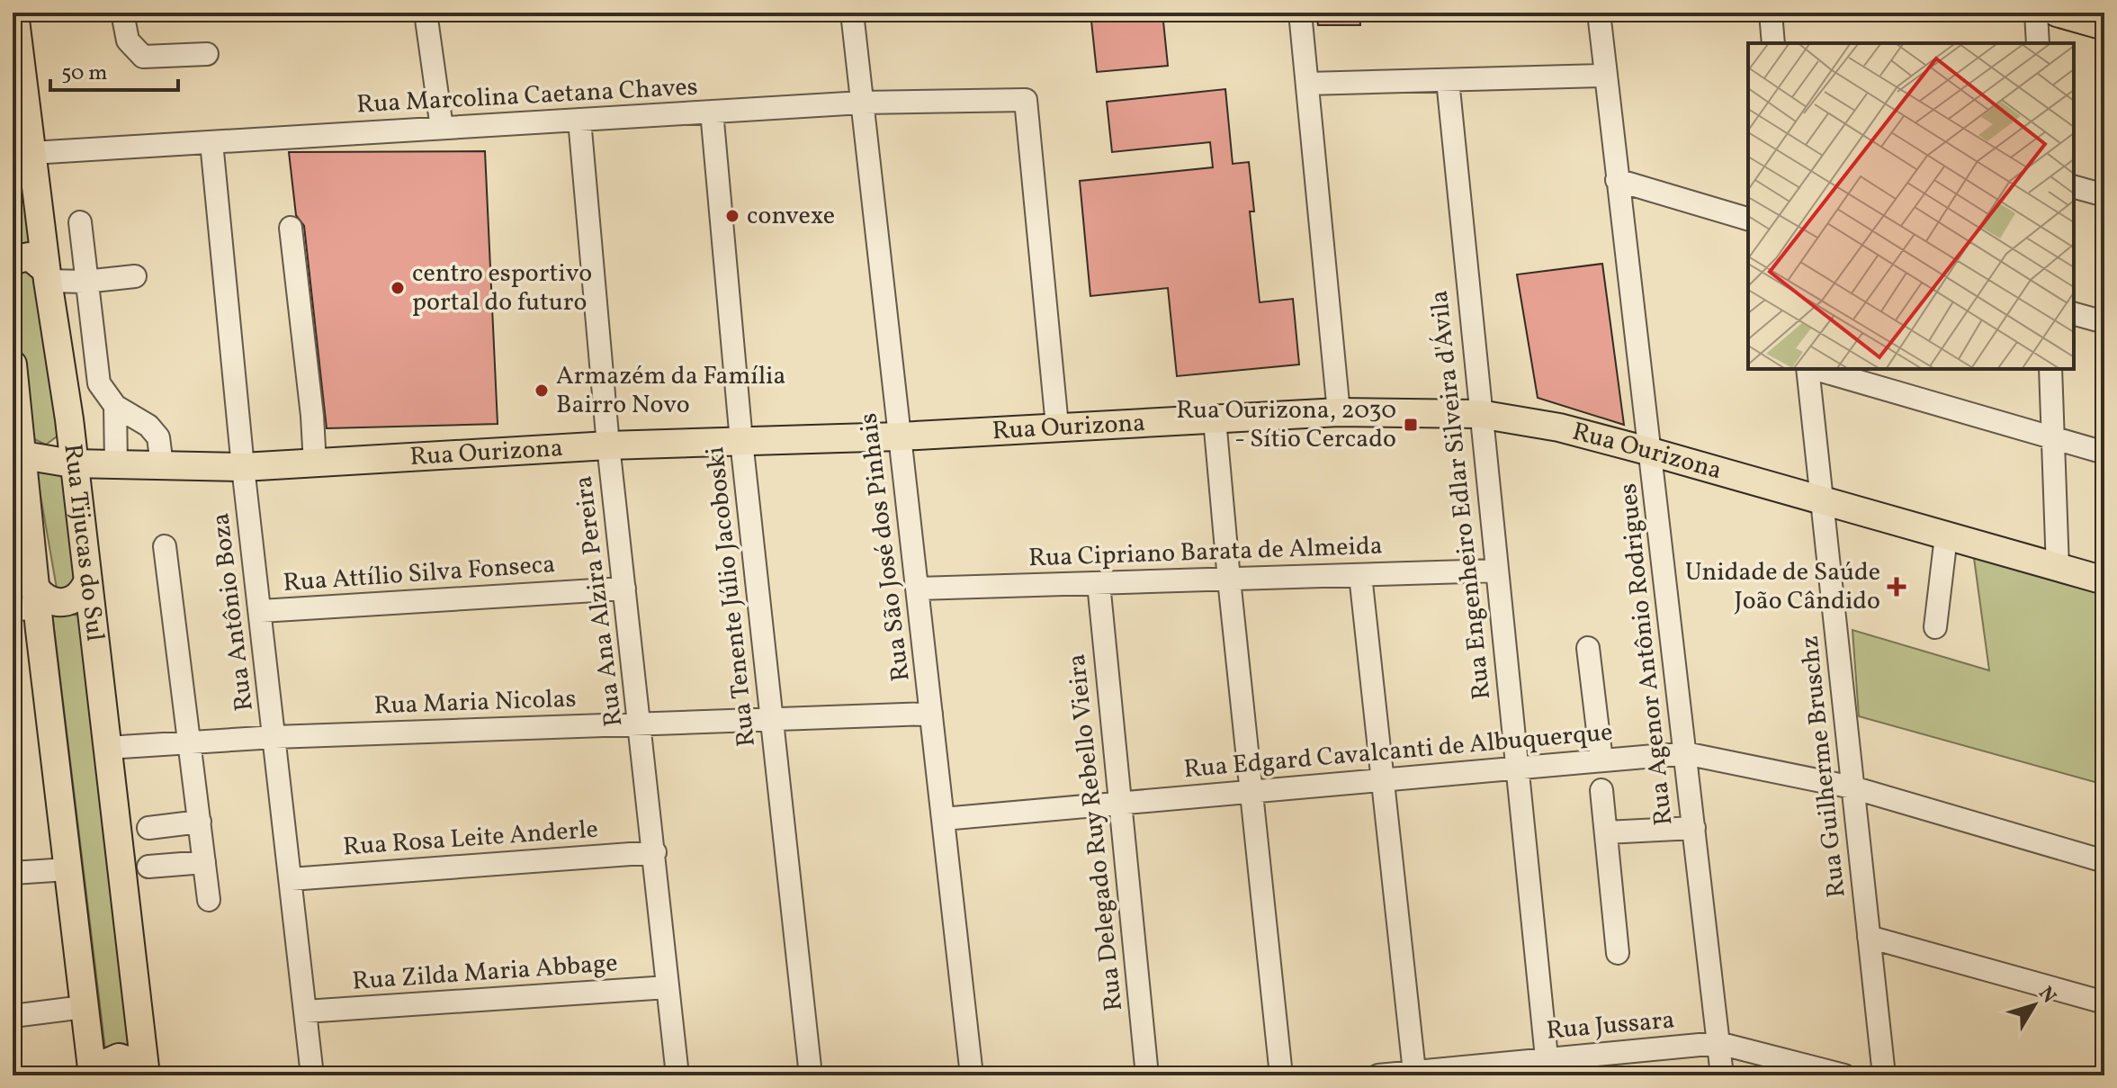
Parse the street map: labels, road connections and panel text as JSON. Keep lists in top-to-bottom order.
{
  "streets": {
    "main road": ["Rua Ourizona", "Rua Tijucas do Sul"],
    "street": [
      "Rua Marcolina Caetana Chaves",
      "Rua Engenheiro Edlar Silveira d'Ávila",
      "Rua São José dos Pinhais",
      "Rua Cipriano Barata de Almeida",
      "Rua Attílio Silva Fonseca",
      "Rua Tenente Júlio Jacoboski",
      "Rua Ana Alzira Pereira",
      "Rua Antônio Boza",
      "Rua Agenor Antônio Rodrigues",
      "Rua Maria Nicolas",
      "Rua Edgard Cavalcanti de Albuquerque",
      "Rua Guilherme Bruschz",
      "Rua Delegado Ruy Rebello Vieira",
      "Rua Rosa Leite Anderle",
      "Rua Zilda Maria Abbage",
      "Rua Jussara"
    ]
  },
  "crossings": [
    ["Rua Marcolina Caetana Chaves", "Rua Ourizona"],
    ["Rua Marcolina Caetana Chaves", "Rua Tijucas do Sul"],
    ["Rua Marcolina Caetana Chaves", "Rua São José dos Pinhais"],
    ["Rua Marcolina Caetana Chaves", "Rua Tenente Júlio Jacoboski"],
    ["Rua Marcolina Caetana Chaves", "Rua Ana Alzira Pereira"],
    ["Rua Marcolina Caetana Chaves", "Rua Antônio Boza"],
    ["Rua Ourizona", "Rua Engenheiro Edlar Silveira d'Ávila"],
    ["Rua Ourizona", "Rua Tijucas do Sul"],
    ["Rua Ourizona", "Rua São José dos Pinhais"],
    ["Rua Ourizona", "Rua Tenente Júlio Jacoboski"],
    ["Rua Ourizona", "Rua Ana Alzira Pereira"],
    ["Rua Ourizona", "Rua Antônio Boza"],
    ["Rua Ourizona", "Rua Agenor Antônio Rodrigues"],
    ["Rua Ourizona", "Rua Guilherme Bruschz"],
    ["Rua Engenheiro Edlar Silveira d'Ávila", "Rua Cipriano Barata de Almeida"],
    ["Rua Engenheiro Edlar Silveira d'Ávila", "Rua Edgard Cavalcanti de Albuquerque"],
    ["Rua Engenheiro Edlar Silveira d'Ávila", "Rua Jussara"],
    ["Rua Tijucas do Sul", "Rua Maria Nicolas"],
    ["Rua São José dos Pinhais", "Rua Cipriano Barata de Almeida"],
    ["Rua São José dos Pinhais", "Rua Maria Nicolas"],
    ["Rua São José dos Pinhais", "Rua Edgard Cavalcanti de Albuquerque"],
    ["Rua Cipriano Barata de Almeida", "Rua Delegado Ruy Rebello Vieira"],
    ["Rua Attílio Silva Fonseca", "Rua Ana Alzira Pereira"],
    ["Rua Attílio Silva Fonseca", "Rua Antônio Boza"],
    ["Rua Tenente Júlio Jacoboski", "Rua Maria Nicolas"],
    ["Rua Ana Alzira Pereira", "Rua Maria Nicolas"],
    ["Rua Ana Alzira Pereira", "Rua Rosa Leite Anderle"],
    ["Rua Ana Alzira Pereira", "Rua Zilda Maria Abbage"],
    ["Rua Antônio Boza", "Rua Maria Nicolas"],
    ["Rua Antônio Boza", "Rua Rosa Leite Anderle"],
    ["Rua Antônio Boza", "Rua Zilda Maria Abbage"],
    ["Rua Agenor Antônio Rodrigues", "Rua Edgard Cavalcanti de Albuquerque"],
    ["Rua Agenor Antônio Rodrigues", "Rua Jussara"],
    ["Rua Edgard Cavalcanti de Albuquerque", "Rua Guilherme Bruschz"],
    ["Rua Edgard Cavalcanti de Albuquerque", "Rua Delegado Ruy Rebello Vieira"]
  ],
  "places": {
    "other": ["convexe", "centro esportivo portal do futuro", "Armazém da Família Bairro Novo"],
    "transit": ["Rua Ourizona, 2030 - Sítio Cercado"],
    "health": ["Unidade de Saúde João Cândido"]
  },
  "scale_bar": "50 m",
  "north": "top right"
}
